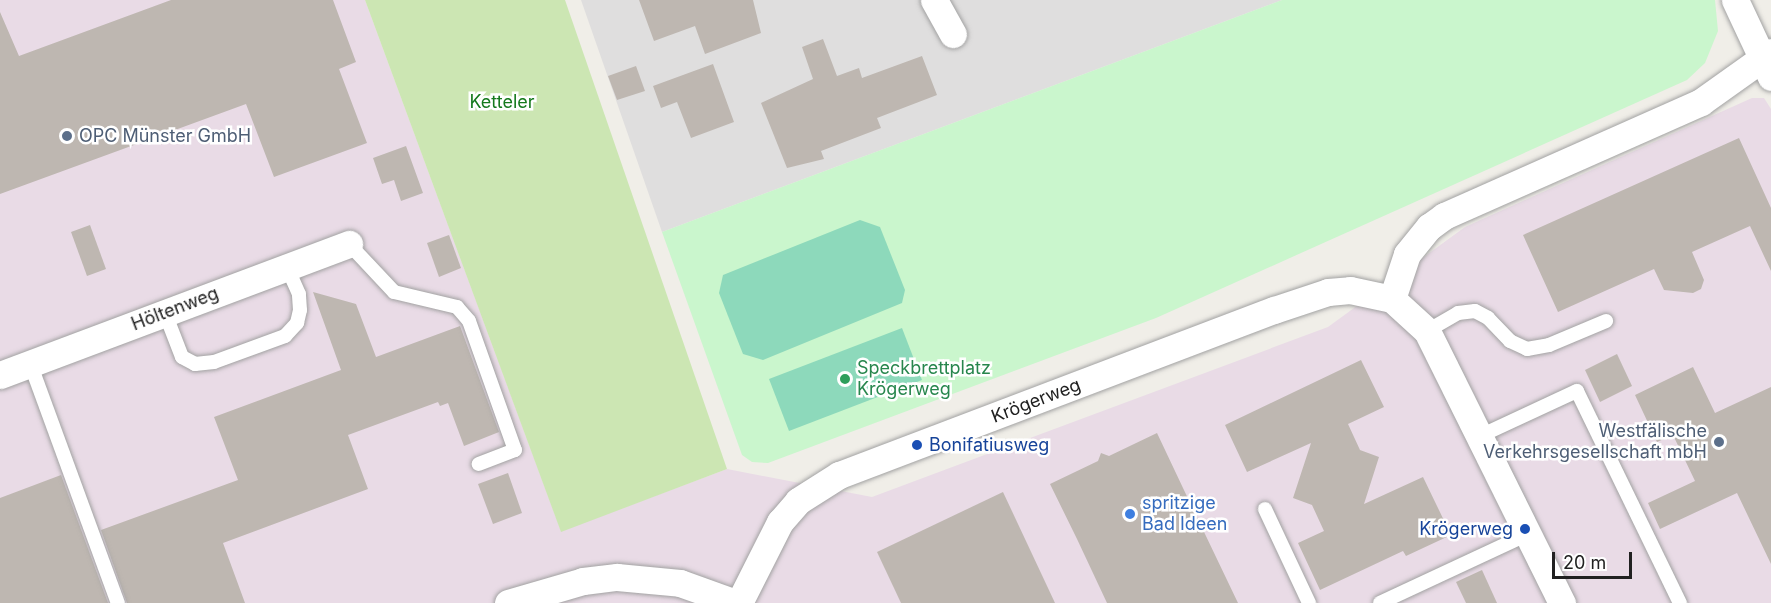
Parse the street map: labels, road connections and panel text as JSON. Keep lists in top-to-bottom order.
{
  "streets": {
    "street": ["Höltenweg", "Krögerweg"]
  },
  "parks": ["Ketteler"],
  "places": [
    "OPC Münster GmbH",
    "Speckbrettplatz Krögerweg",
    "Westfälische Verkehrsgesellschaft mbH",
    "Bonifatiusweg",
    "spritzige Bad Ideen",
    "Krögerweg"
  ],
  "scale_bar": "20 m"
}
